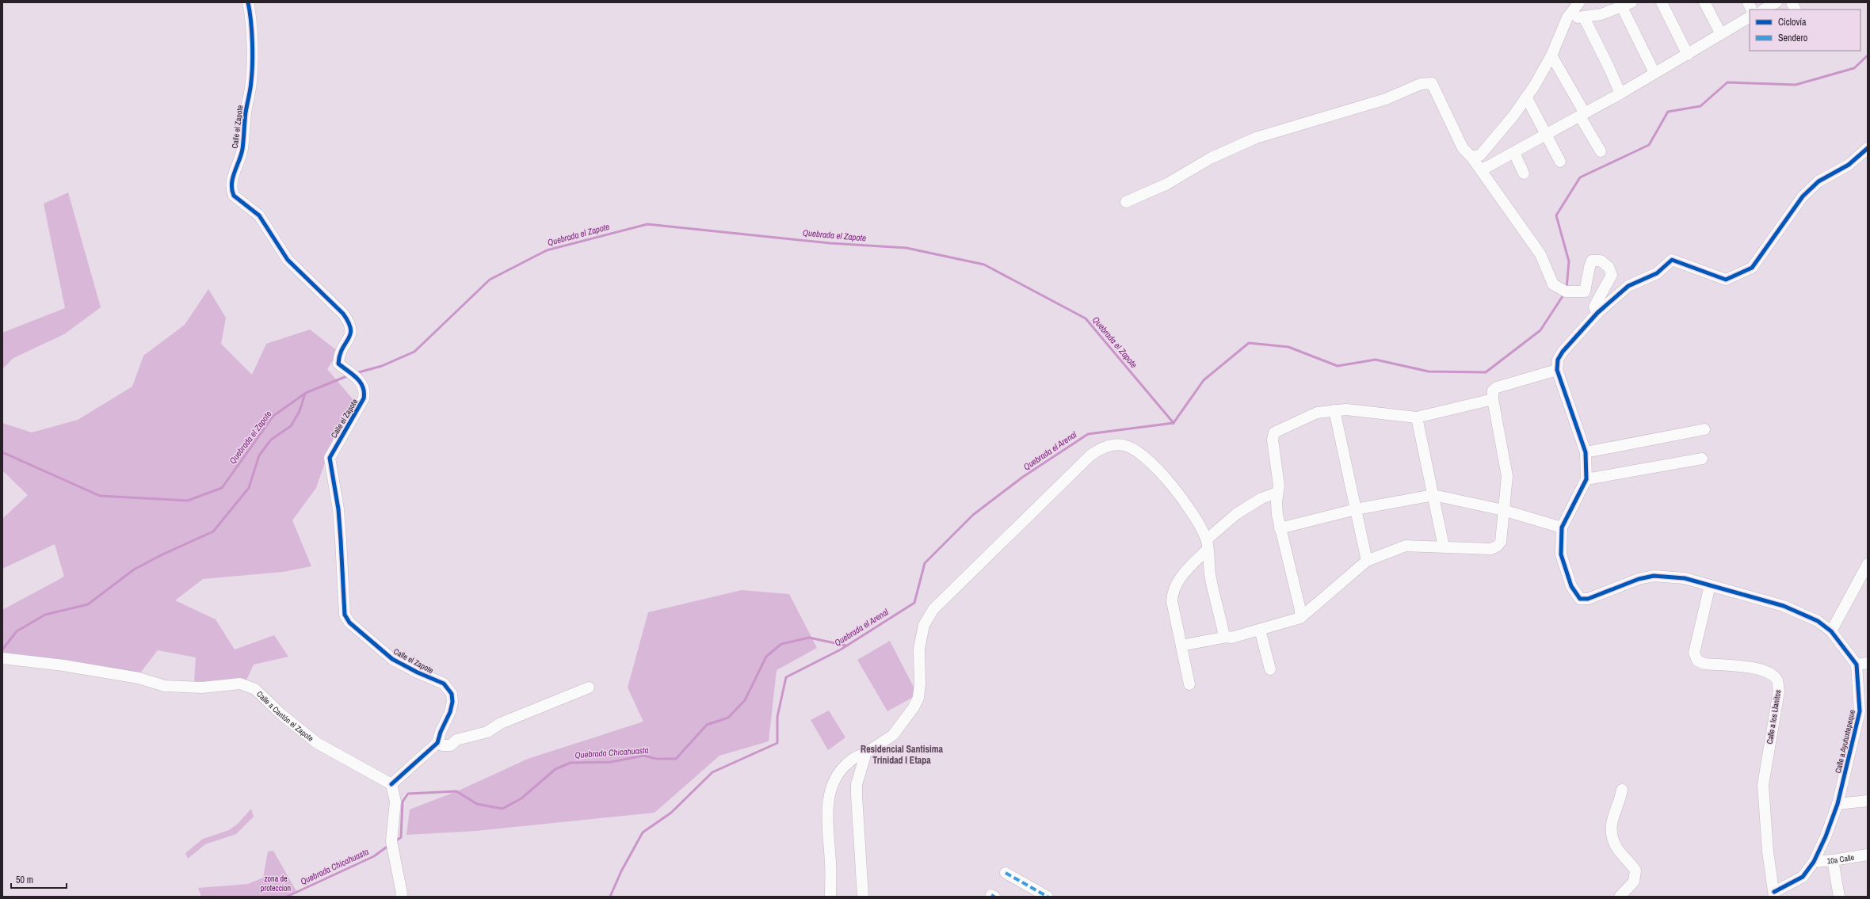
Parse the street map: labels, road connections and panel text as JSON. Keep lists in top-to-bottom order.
{
  "streets": {
    "street": [
      "Calle el Zapote",
      "Calle a Cantón el Zapote",
      "Calle a los Llanitos",
      "Calle a Ayutuxtepeque",
      "10a Calle"
    ]
  },
  "crossings": [
    ["Calle el Zapote", "Calle a Cantón el Zapote"],
    ["Calle a los Llanitos", "Calle a Ayutuxtepeque"],
    ["Calle a Ayutuxtepeque", "10a Calle"]
  ],
  "districts": ["Residencial Santisima Trinidad I Etapa"],
  "water": ["Quebrada el Zapote", "Quebrada el Arenal", "Quebrada Chicahuasta"],
  "parks": ["zona de proteccion"],
  "legend": ["Ciclovía", "Sendero"],
  "scale_bar": "50 m"
}
